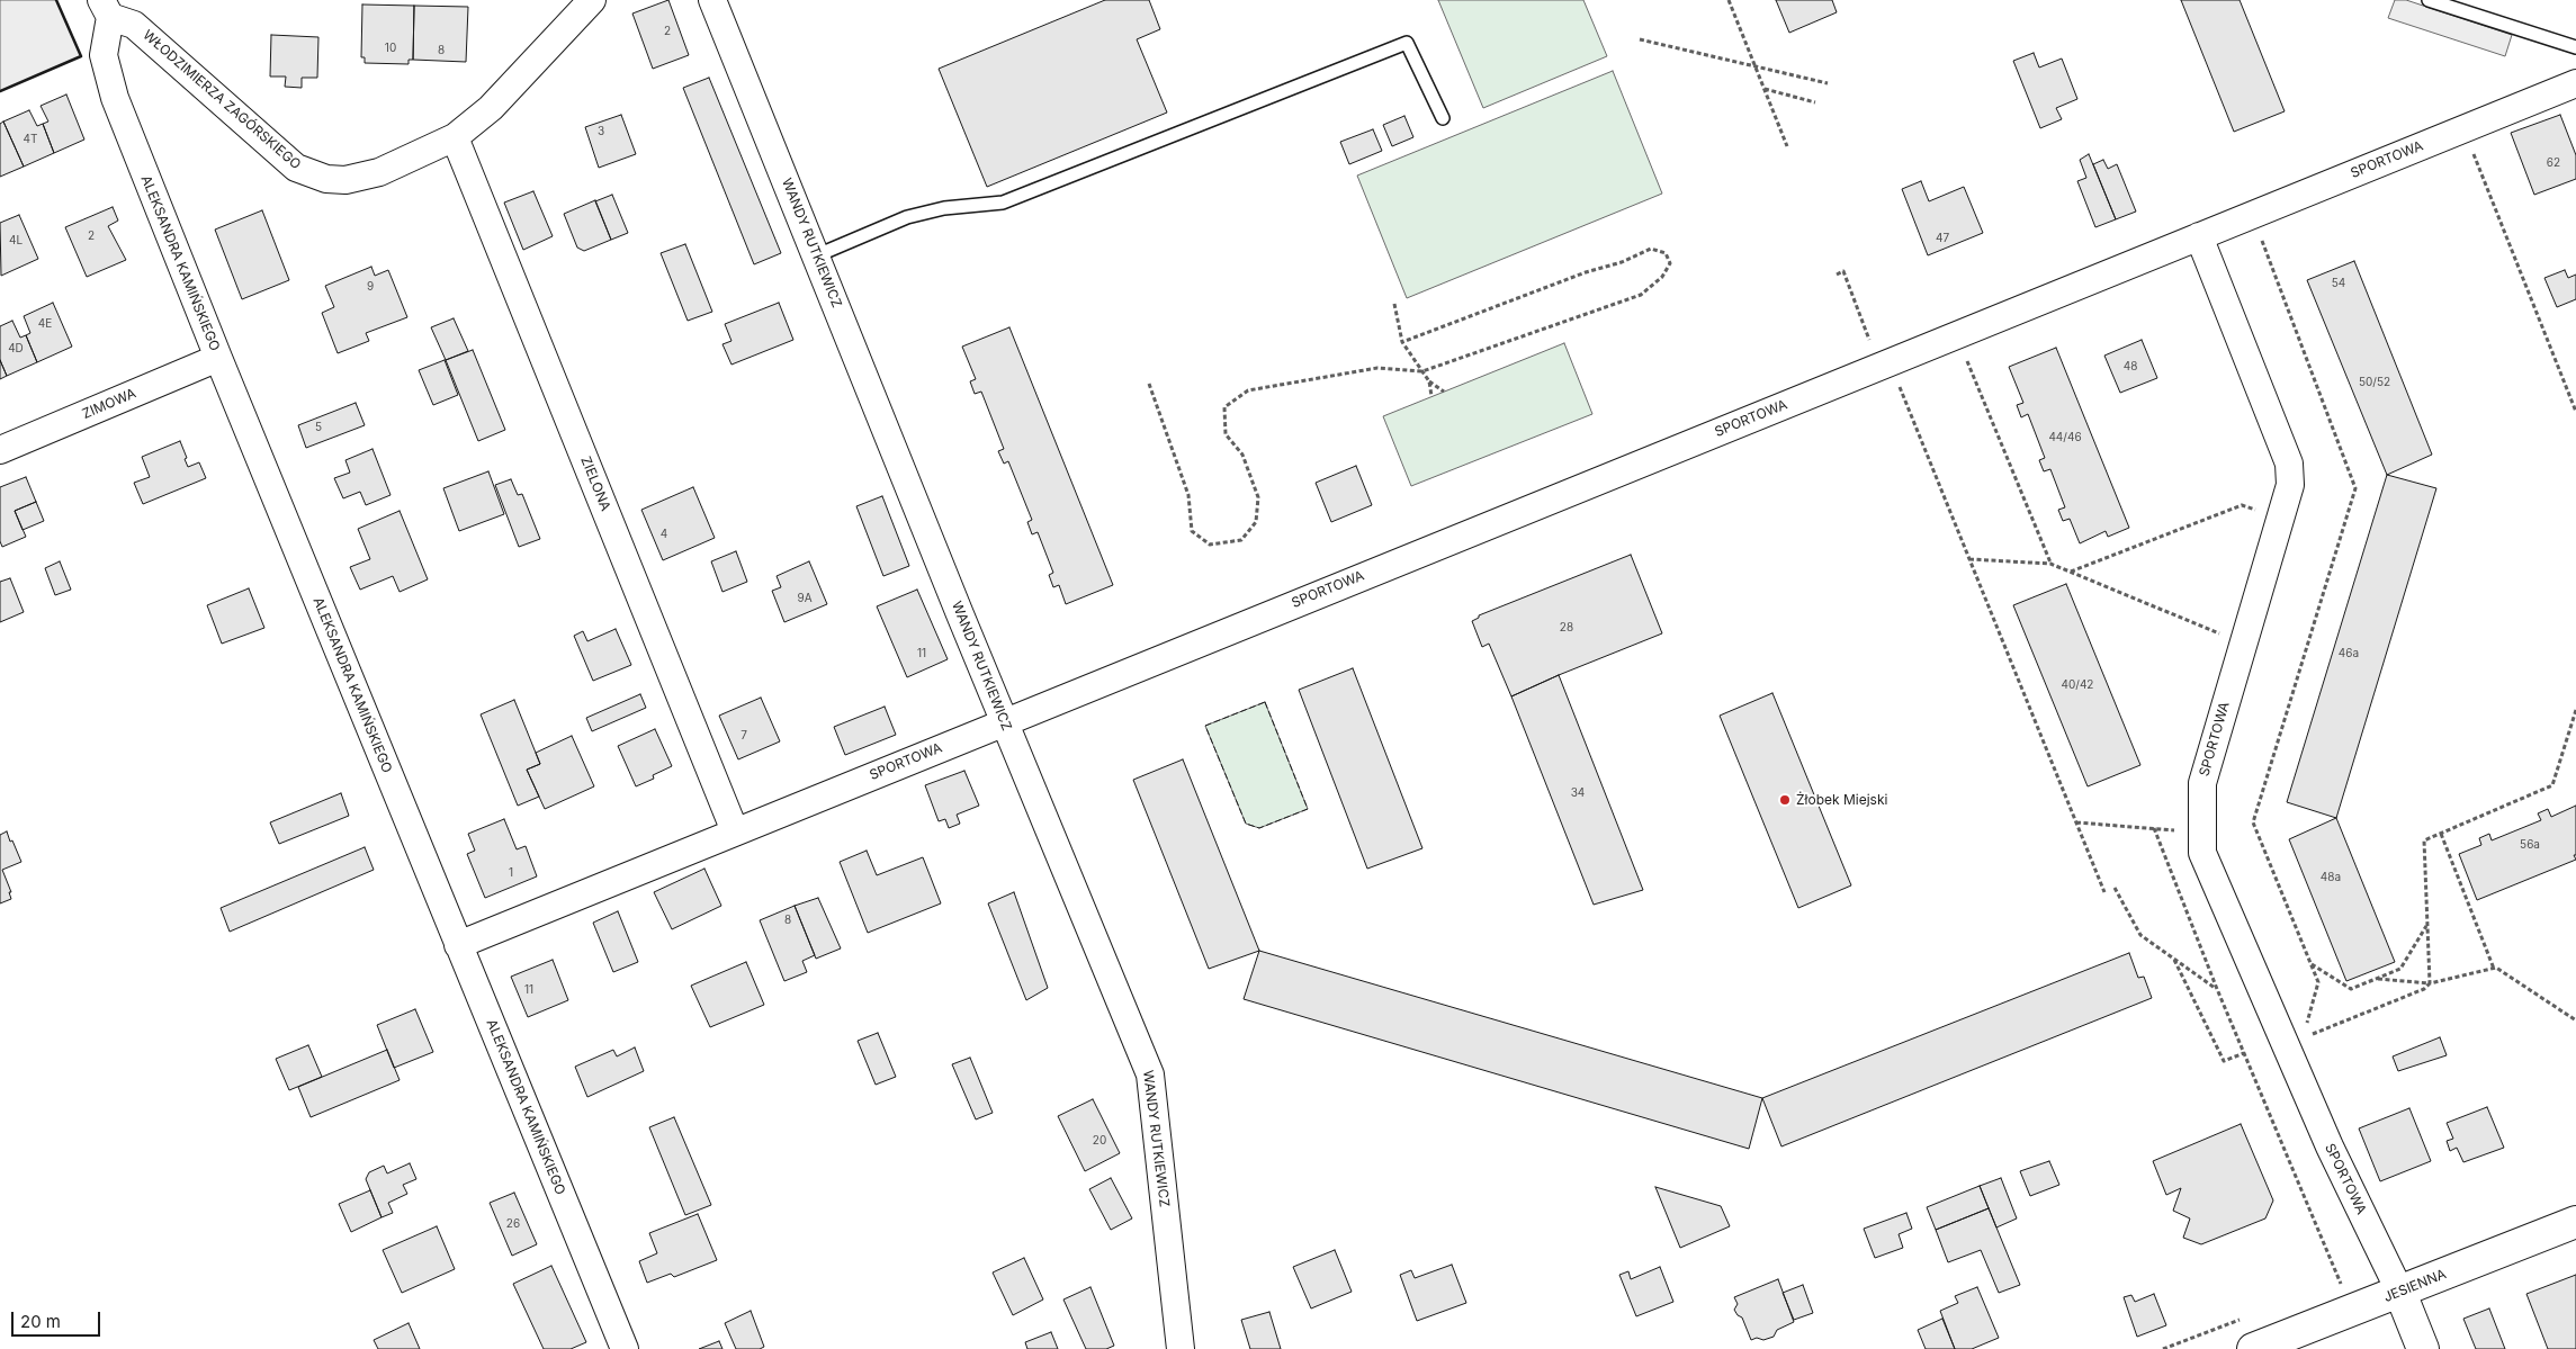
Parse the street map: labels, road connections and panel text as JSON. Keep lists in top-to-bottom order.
{
  "streets": {
    "street": [
      "WŁODZIMIERZA ZAGÓRSKIEGO",
      "SPORTOWA",
      "WANDY RUTKIEWICZ",
      "ALEKSANDRA KAMIŃSKIEGO",
      "ZIMOWA",
      "ZIELONA",
      "JESIENNA"
    ]
  },
  "crossings": [
    ["WŁODZIMIERZA ZAGÓRSKIEGO", "ALEKSANDRA KAMIŃSKIEGO"],
    ["WŁODZIMIERZA ZAGÓRSKIEGO", "ZIELONA"],
    ["SPORTOWA", "WANDY RUTKIEWICZ"],
    ["SPORTOWA", "ALEKSANDRA KAMIŃSKIEGO"],
    ["SPORTOWA", "ZIELONA"],
    ["SPORTOWA", "JESIENNA"],
    ["ALEKSANDRA KAMIŃSKIEGO", "ZIMOWA"]
  ],
  "places": ["Żłobek Miejski"],
  "house_numbers": [
    "2",
    "10",
    "8",
    "3",
    "4T",
    "62",
    "2",
    "47",
    "4L",
    "54",
    "9",
    "4E",
    "4D",
    "48",
    "50/52",
    "5",
    "44/46",
    "4",
    "9A",
    "28",
    "11",
    "46a",
    "40/42",
    "7",
    "34",
    "56a",
    "1",
    "48a",
    "8",
    "11",
    "20",
    "26"
  ],
  "scale_bar": "20 m"
}
